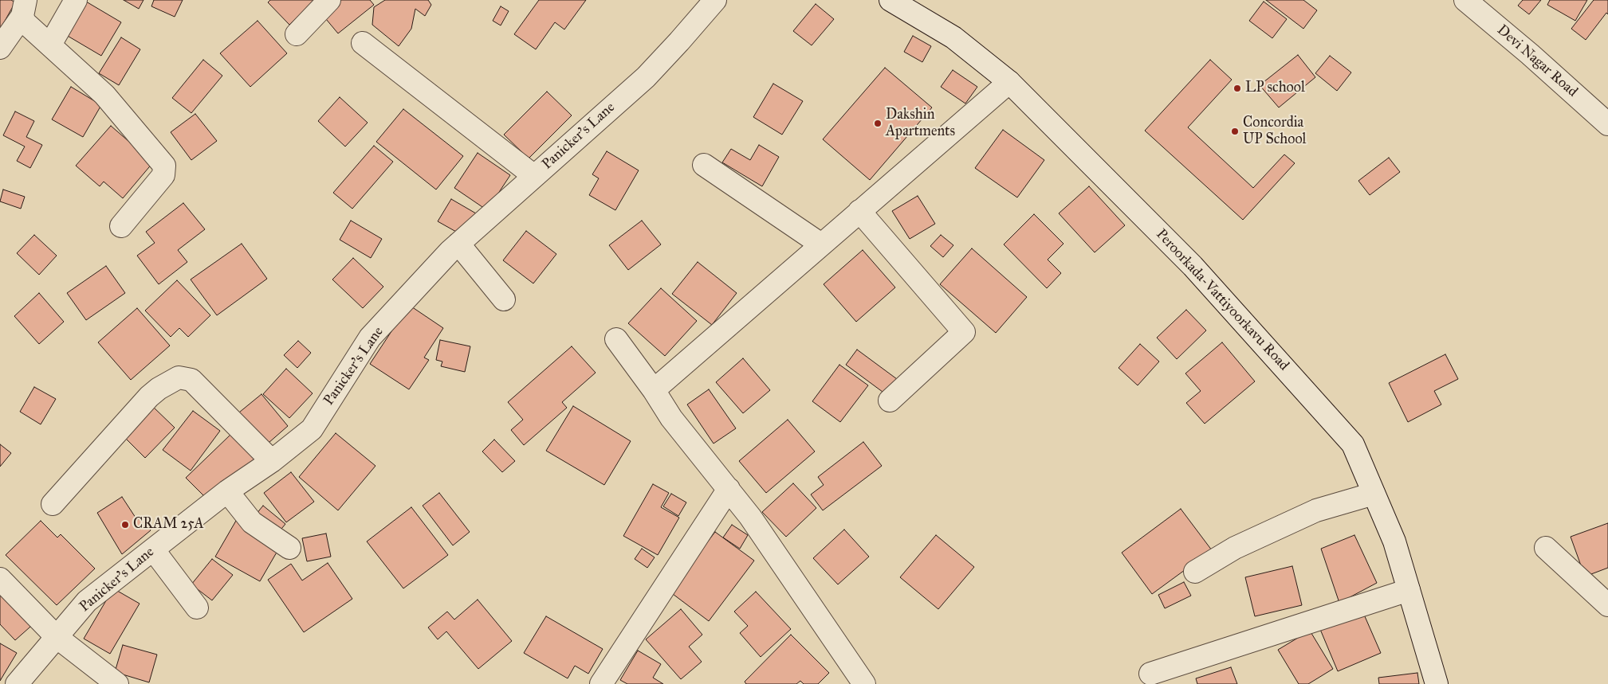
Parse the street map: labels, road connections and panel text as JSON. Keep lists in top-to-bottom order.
{
  "streets": {
    "street": ["Devi Nagar Road", "Panicker's Lane", "Peroorkada-Vattiyoorkavu Road"]
  },
  "places": [
    "LP school",
    "Dakshin Apartments",
    "Concordia UP School",
    "CRAM 25A"
  ]
}
